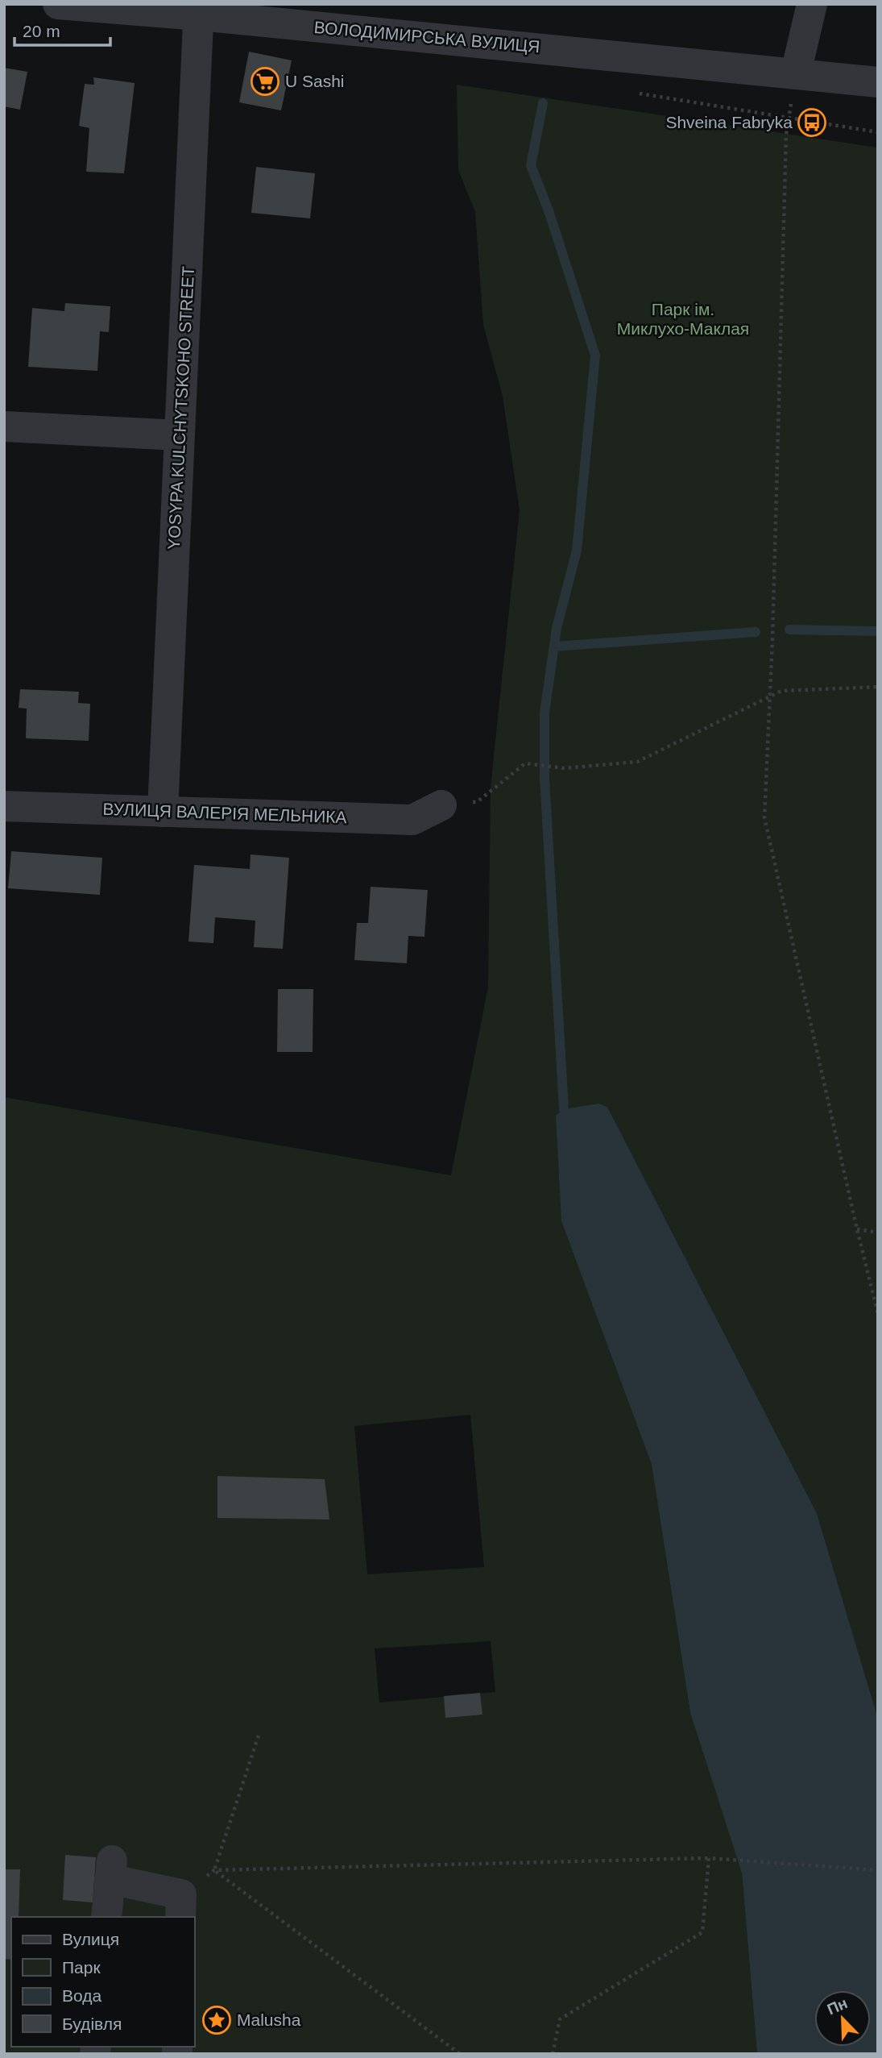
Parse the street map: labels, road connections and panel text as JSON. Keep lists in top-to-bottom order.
{
  "streets": {
    "street": ["ВОЛОДИМИРСЬКА ВУЛИЦЯ", "YOSYPA KULCHYTSKOHO STREET", "ВУЛИЦЯ ВАЛЕРІЯ МЕЛЬНИКА"]
  },
  "crossings": [
    ["ВОЛОДИМИРСЬКА ВУЛИЦЯ", "YOSYPA KULCHYTSKOHO STREET"],
    ["YOSYPA KULCHYTSKOHO STREET", "ВУЛИЦЯ ВАЛЕРІЯ МЕЛЬНИКА"]
  ],
  "parks": ["Парк ім. Миклухо-Маклая"],
  "places": {
    "supermarket": ["U Sashi"],
    "bus stop": ["Shveina Fabryka"],
    "place": ["Malusha"]
  },
  "legend": [
    "Вулиця",
    "Парк",
    "Вода",
    "Будівля"
  ],
  "scale_bar": "20 m",
  "north": "top left"
}
